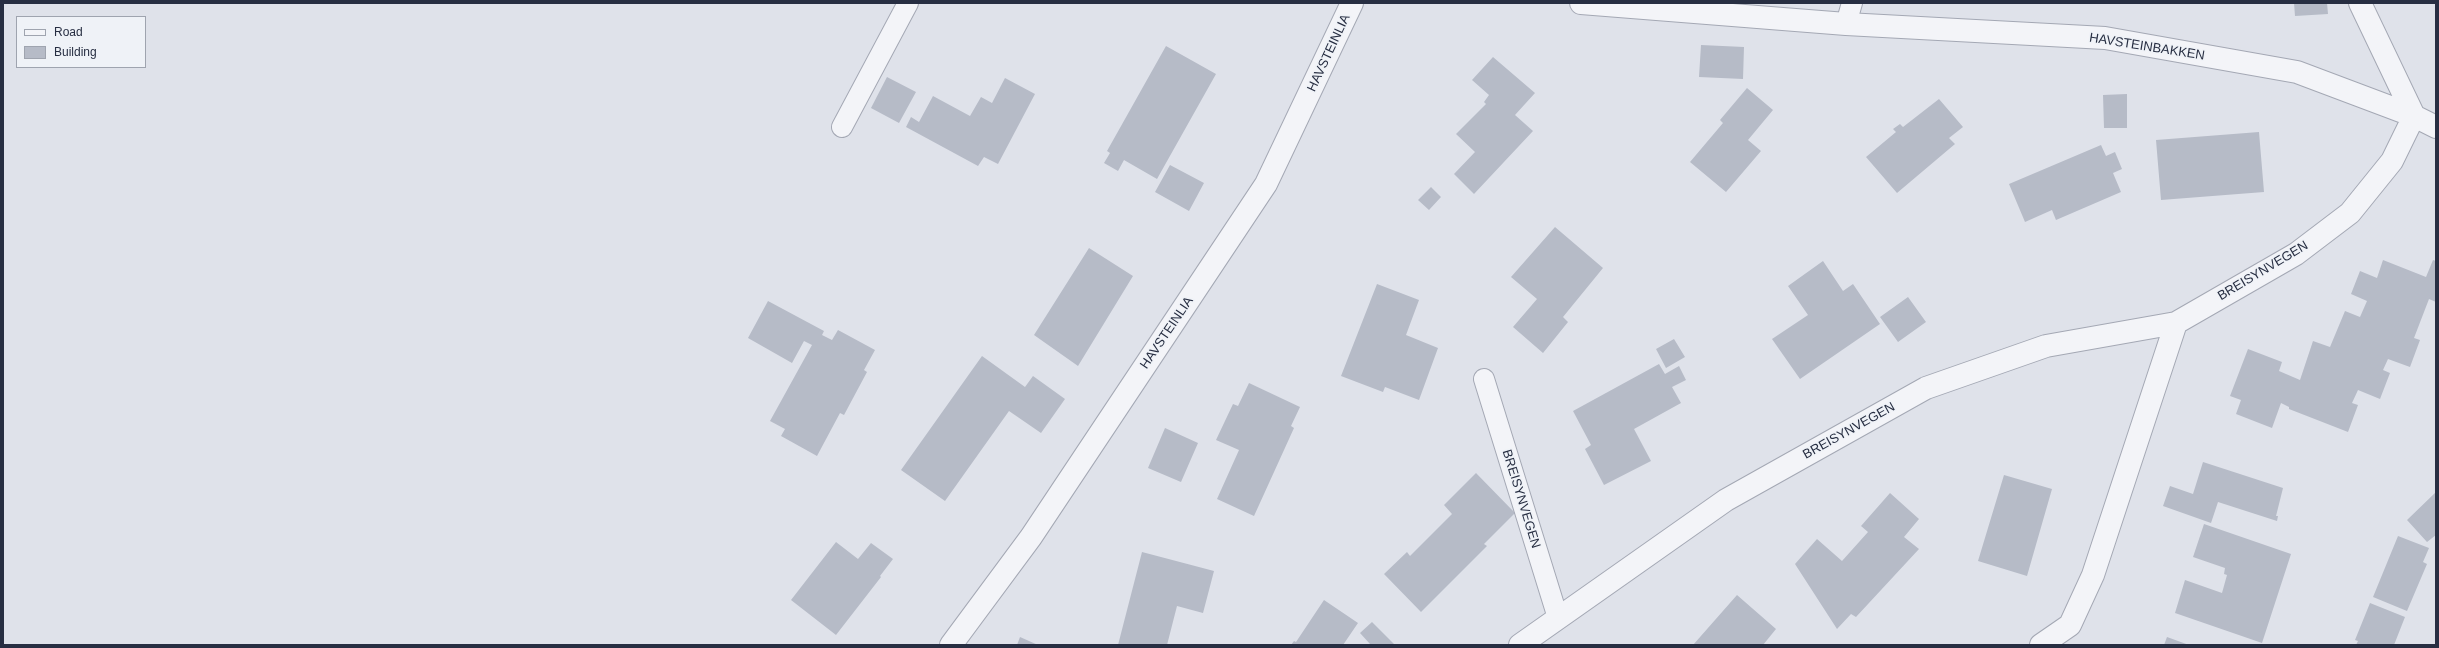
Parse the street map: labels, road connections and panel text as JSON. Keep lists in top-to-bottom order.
{
  "streets": {
    "street": ["HAVSTEINBAKKEN", "HAVSTEINLIA", "BREISYNVEGEN"]
  },
  "crossings": [
    ["HAVSTEINBAKKEN", "BREISYNVEGEN"]
  ],
  "legend": ["Road", "Building"]
}
